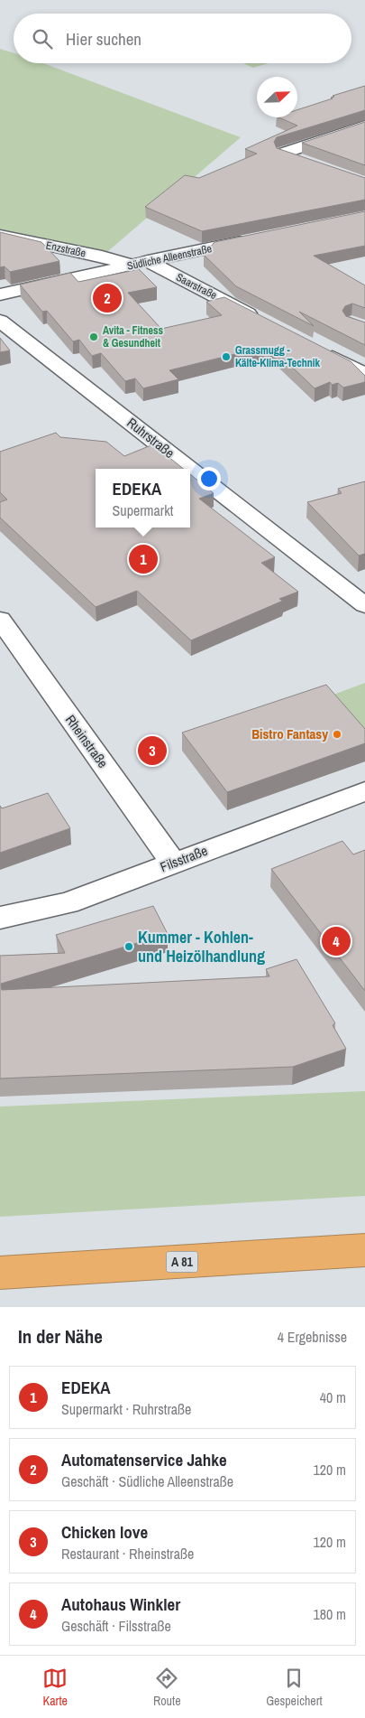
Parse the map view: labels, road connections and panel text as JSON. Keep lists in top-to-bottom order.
{
  "streets": {
    "highway": ["A 81"],
    "street": [
      "Enzstraße",
      "Südliche Alleenstraße",
      "Saarstraße",
      "Ruhrstraße",
      "Rheinstraße",
      "Filsstraße"
    ]
  },
  "crossings": [
    ["Enzstraße", "Südliche Alleenstraße"],
    ["Enzstraße", "Saarstraße"],
    ["Südliche Alleenstraße", "Saarstraße"],
    ["Rheinstraße", "Filsstraße"]
  ],
  "places": [
    "Avita - Fitness & Gesundheit",
    "Grassmugg - Kälte-Klima-Technik",
    "Bistro Fantasy",
    "Kummer - Kohlen- und Heizölhandlung"
  ],
  "north": "top right",
  "page": {
    "search": "Hier suchen",
    "pins": [
      "2",
      "1",
      "3",
      "4"
    ],
    "popup": ["EDEKA", "Supermarkt"],
    "heading": ["In der Nähe", "4 Ergebnisse"],
    "list": [
      {
        "mark": "1",
        "name": "EDEKA",
        "note": "Supermarkt · Ruhrstraße",
        "value": "40 m"
      },
      {
        "mark": "2",
        "name": "Automatenservice Jahke",
        "note": "Geschäft · Südliche Alleenstraße",
        "value": "120 m"
      },
      {
        "mark": "3",
        "name": "Chicken love",
        "note": "Restaurant · Rheinstraße",
        "value": "120 m"
      },
      {
        "mark": "4",
        "name": "Autohaus Winkler",
        "note": "Geschäft · Filsstraße",
        "value": "180 m"
      }
    ],
    "nav": ["Karte", "Route", "Gespeichert"]
  }
}
